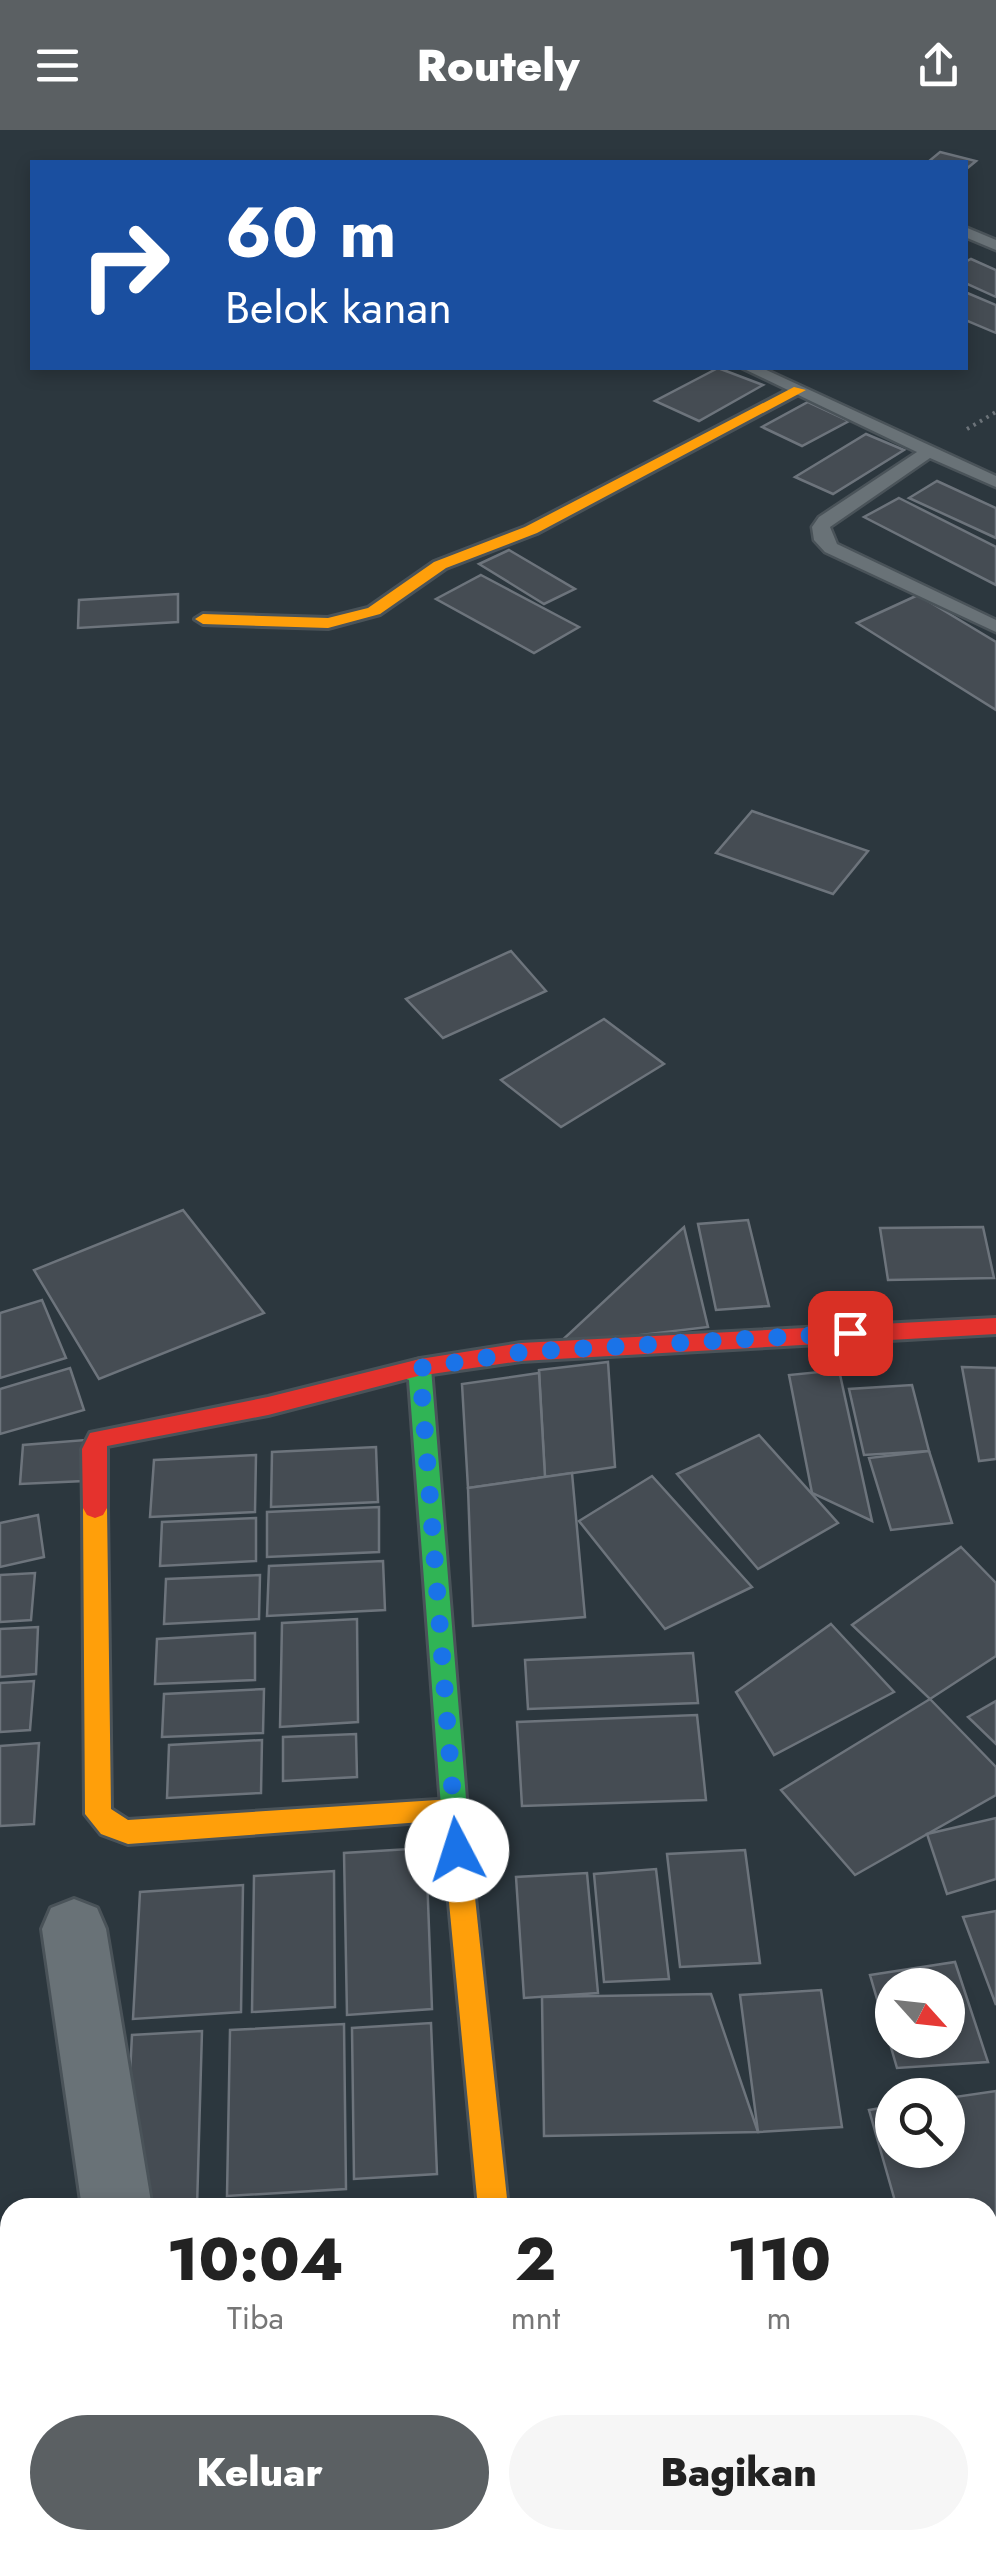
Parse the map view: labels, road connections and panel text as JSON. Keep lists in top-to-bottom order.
{
  "north": "bottom right",
  "page": {
    "header": "Routely",
    "turn": ["60 m", "Belok kanan"],
    "eta": [
      "10:04",
      "Tiba",
      "2",
      "mnt",
      "110",
      "m"
    ],
    "buttons": ["Keluar", "Bagikan"]
  }
}
